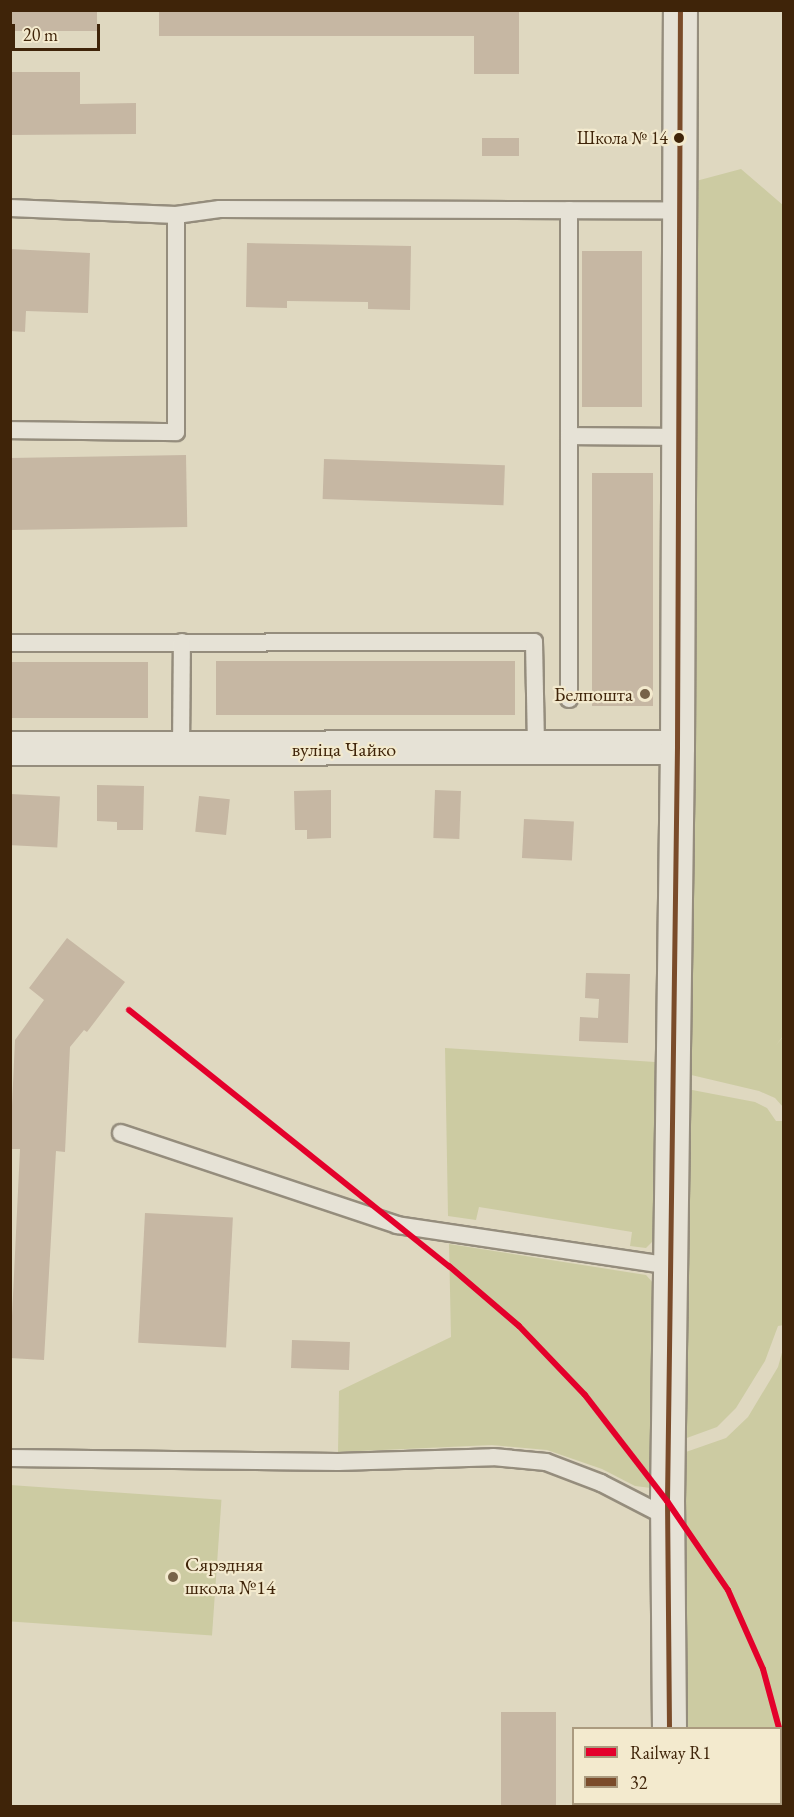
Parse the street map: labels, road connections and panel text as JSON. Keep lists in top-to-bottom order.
{
  "streets": {
    "street": ["вуліца Чайко"]
  },
  "places": ["Школа № 14", "Белпошта", "Сярэдняя школа №14"],
  "lines": ["transit line 32", "rail line R1"],
  "legend": ["Railway R1", "32"],
  "scale_bar": "20 m"
}
